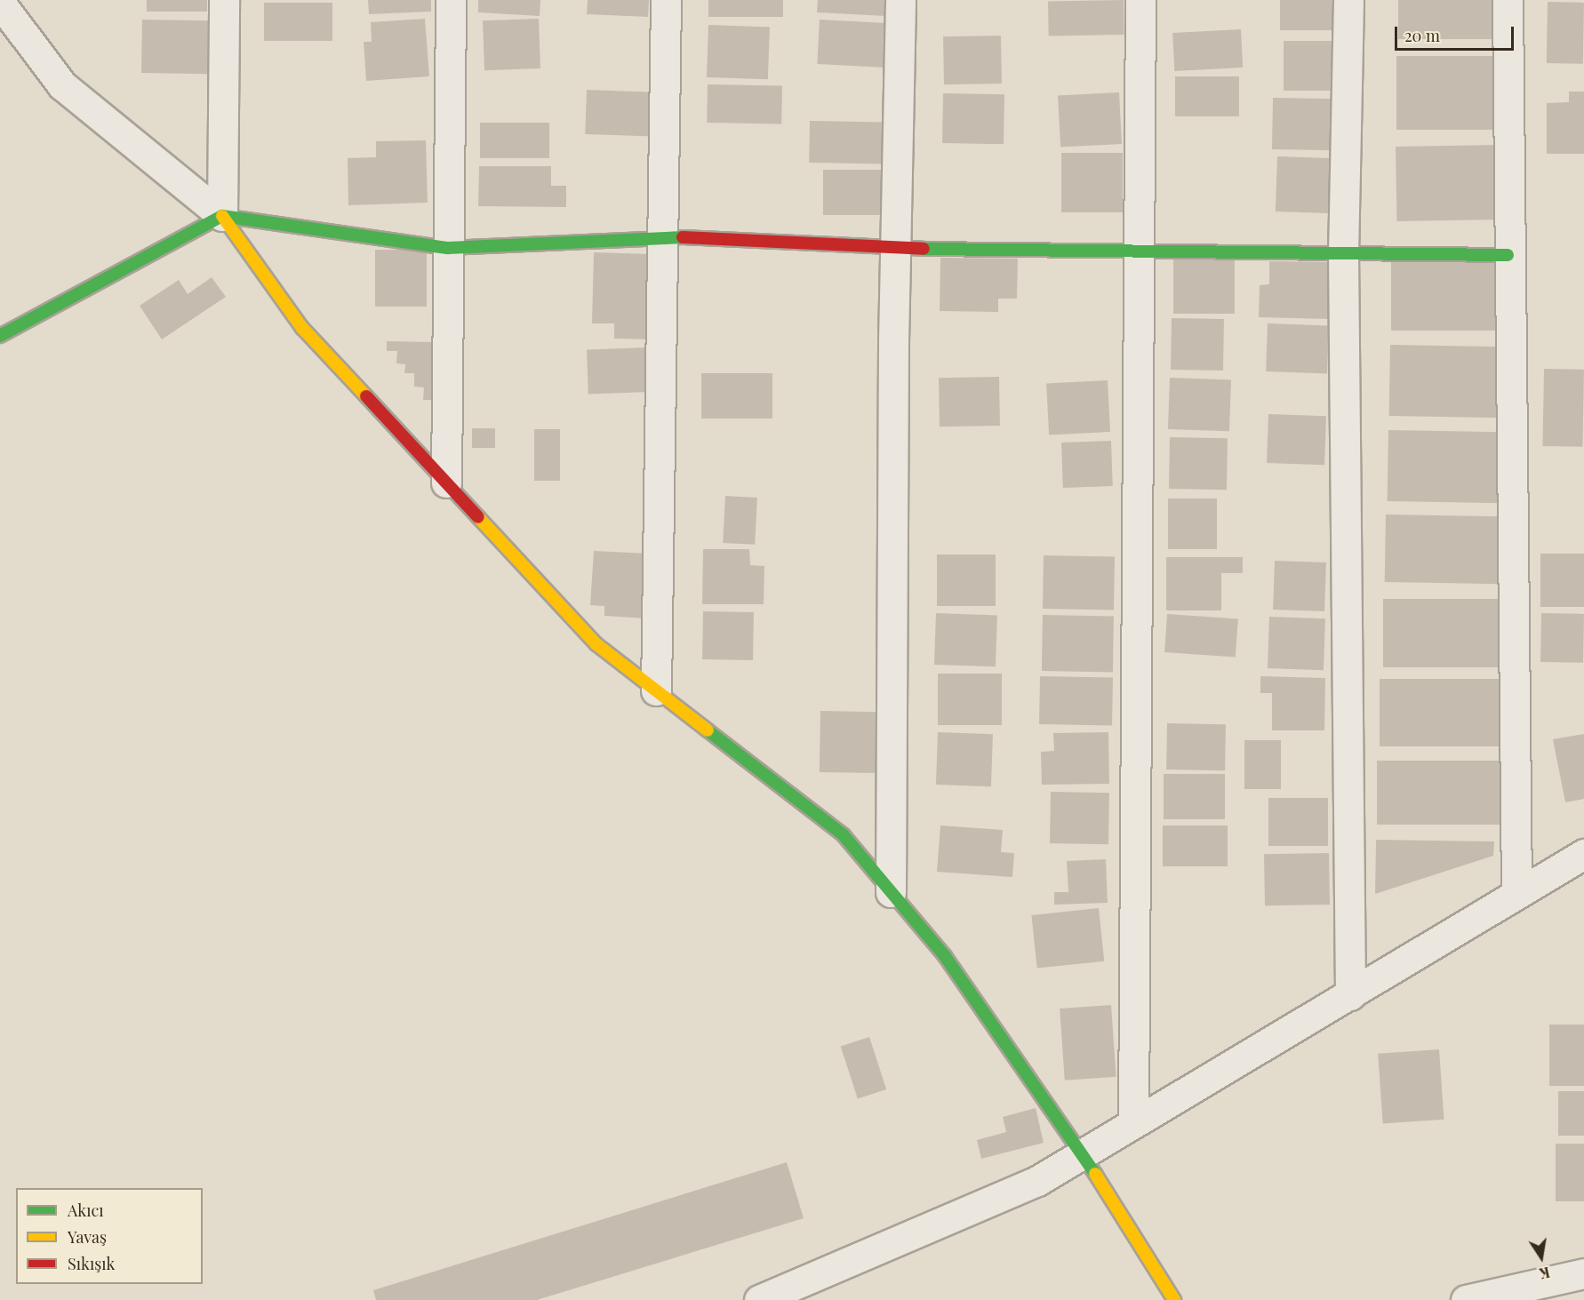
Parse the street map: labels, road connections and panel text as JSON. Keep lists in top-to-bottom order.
{
  "legend": ["Akıcı", "Yavaş", "Sıkışık"],
  "scale_bar": "20 m",
  "north": "bottom"
}
